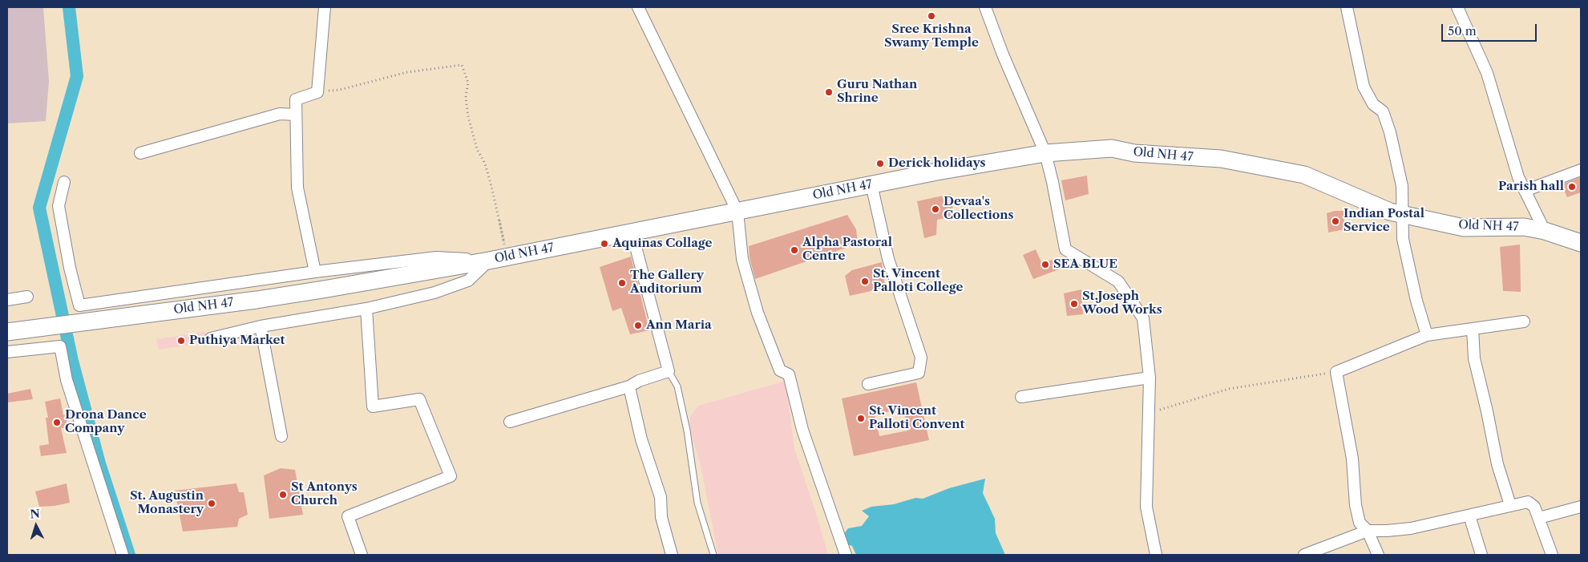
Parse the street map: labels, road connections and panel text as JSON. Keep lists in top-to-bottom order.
{
  "streets": {
    "main road": ["Old NH 47"]
  },
  "places": [
    "Sree Krishna Swamy Temple",
    "Guru Nathan Shrine",
    "Derick holidays",
    "Parish hall",
    "Devaa's Collections",
    "Indian Postal Service",
    "Aquinas Collage",
    "Alpha Pastoral Centre",
    "SEA BLUE",
    "St. Vincent Palloti College",
    "The Gallery Auditorium",
    "St.Joseph Wood Works",
    "Ann Maria",
    "Puthiya Market",
    "St. Vincent Palloti Convent",
    "Drona Dance Company",
    "St Antonys Church",
    "St. Augustin Monastery"
  ],
  "scale_bar": "50 m",
  "north": "top"
}
